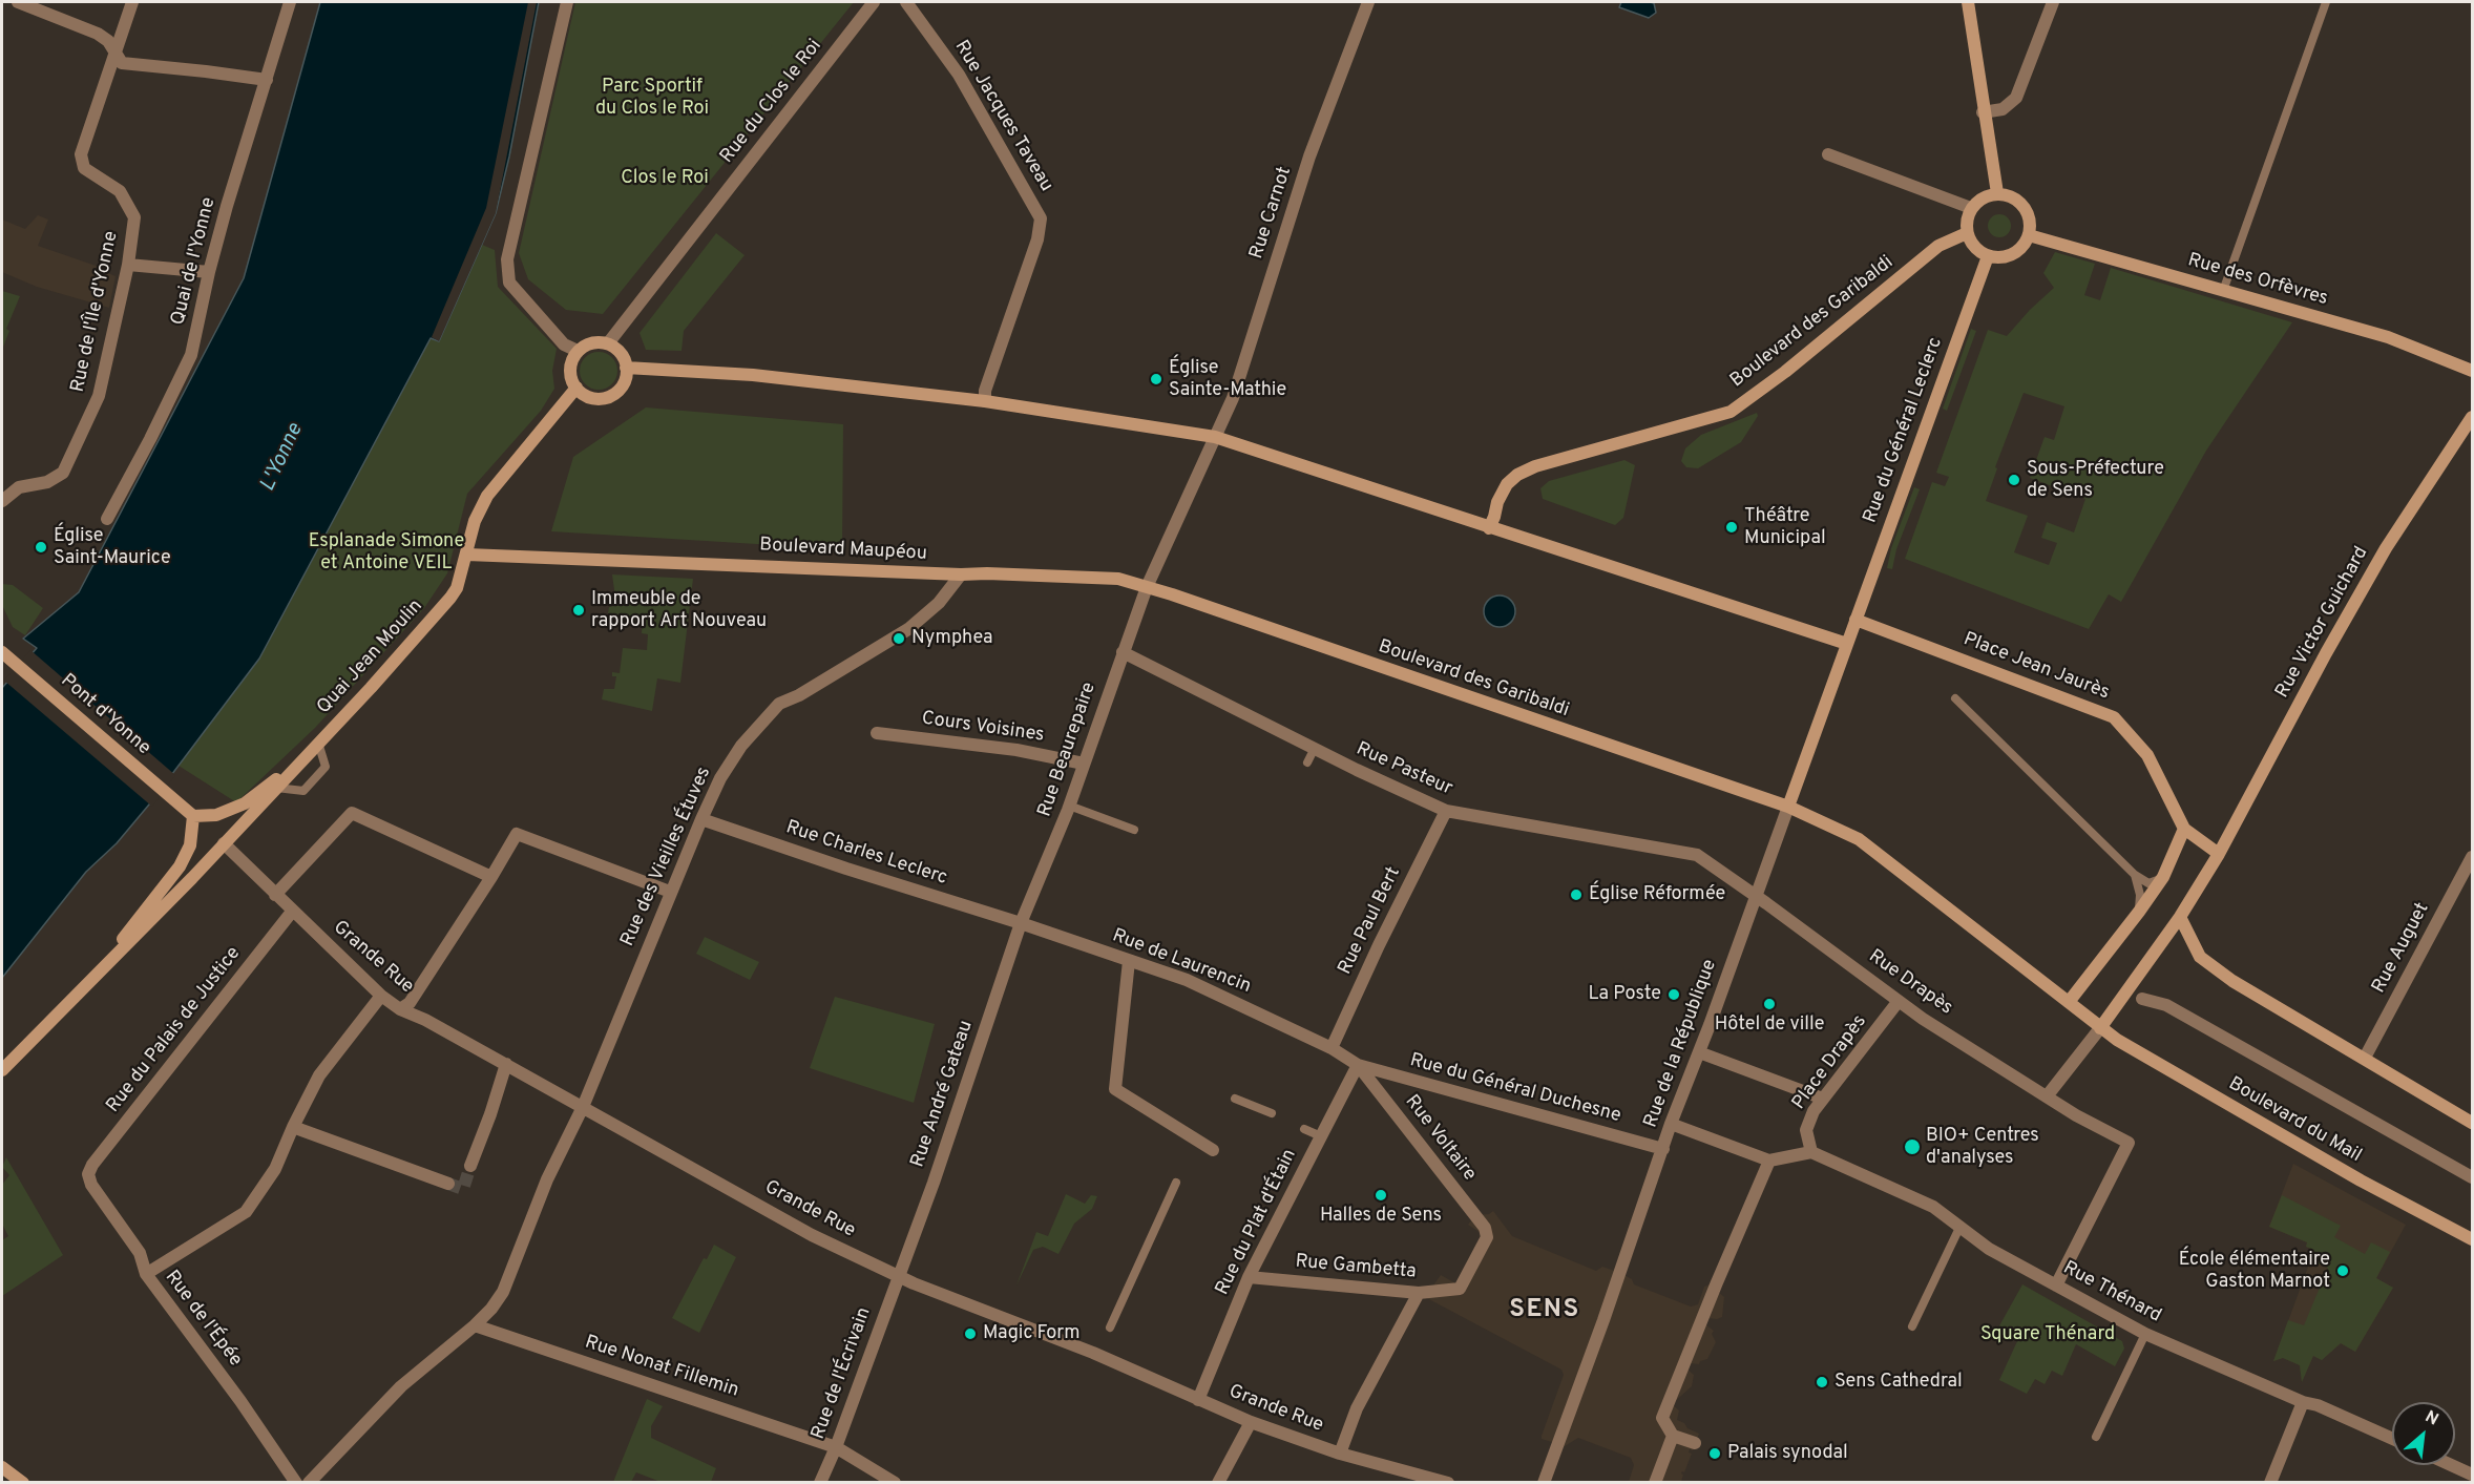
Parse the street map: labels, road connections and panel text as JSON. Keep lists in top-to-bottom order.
{
  "streets": {
    "main road": [
      "Rue des Orfèvres",
      "Boulevard des Garibaldi",
      "Rue du Général Leclerc",
      "Boulevard Maupéou",
      "Rue Victor Guichard",
      "Quai Jean Moulin",
      "Place Jean Jaurès",
      "Pont d'Yonne",
      "Rue de la République",
      "Boulevard du Mail"
    ],
    "street": [
      "Rue du Clos le Roi",
      "Rue Jacques Taveau",
      "Rue Carnot",
      "Quai de l'Yonne",
      "Rue de l'Île d'Yonne",
      "Cours Voisines",
      "Rue Beaurepaire",
      "Rue Pasteur",
      "Rue Charles Leclerc",
      "Rue des Vieilles Étuves",
      "Rue Paul Bert",
      "Rue Auguet",
      "Grande Rue",
      "Rue de Laurencin",
      "Rue Drapès",
      "Rue du Palais de Justice",
      "Place Drapès",
      "Rue du Général Duchesne",
      "Rue André Gateau",
      "Rue Voltaire",
      "Rue du Plat d'Étain",
      "Rue Gambetta",
      "Rue Thénard",
      "Rue de l'Épée",
      "Rue Nonat Fillemin",
      "Rue de l'Écrivain"
    ]
  },
  "crossings": [
    ["Rue du Clos le Roi", "Quai Jean Moulin"],
    ["Rue Carnot", "Boulevard des Garibaldi"],
    ["Rue Carnot", "Boulevard Maupéou"],
    ["Rue Carnot", "Rue Beaurepaire"],
    ["Rue des Orfèvres", "Boulevard des Garibaldi"],
    ["Rue des Orfèvres", "Rue du Général Leclerc"],
    ["Boulevard des Garibaldi", "Rue du Général Leclerc"],
    ["Boulevard des Garibaldi", "Boulevard Maupéou"],
    ["Boulevard des Garibaldi", "Rue Beaurepaire"],
    ["Boulevard des Garibaldi", "Rue de la République"],
    ["Rue du Général Leclerc", "Place Jean Jaurès"],
    ["Rue du Général Leclerc", "Rue de la République"],
    ["Boulevard Maupéou", "Quai Jean Moulin"],
    ["Boulevard Maupéou", "Rue Beaurepaire"],
    ["Boulevard Maupéou", "Rue des Vieilles Étuves"],
    ["Rue Victor Guichard", "Boulevard du Mail"],
    ["Quai Jean Moulin", "Pont d'Yonne"],
    ["Quai Jean Moulin", "Grande Rue"],
    ["Place Jean Jaurès", "Rue de la République"],
    ["Cours Voisines", "Rue Beaurepaire"],
    ["Rue Beaurepaire", "Rue Pasteur"],
    ["Rue Beaurepaire", "Rue Charles Leclerc"],
    ["Rue Beaurepaire", "Rue de Laurencin"],
    ["Rue Beaurepaire", "Rue André Gateau"],
    ["Rue Pasteur", "Rue Paul Bert"],
    ["Rue Pasteur", "Rue Drapès"],
    ["Rue Pasteur", "Rue de la République"],
    ["Rue Charles Leclerc", "Rue des Vieilles Étuves"],
    ["Rue Charles Leclerc", "Rue de Laurencin"],
    ["Rue Charles Leclerc", "Rue André Gateau"],
    ["Rue des Vieilles Étuves", "Grande Rue"],
    ["Rue des Vieilles Étuves", "Rue Nonat Fillemin"],
    ["Rue Paul Bert", "Rue de Laurencin"],
    ["Grande Rue", "Rue du Palais de Justice"],
    ["Grande Rue", "Rue André Gateau"],
    ["Grande Rue", "Rue du Plat d'Étain"],
    ["Grande Rue", "Rue de l'Écrivain"],
    ["Rue de Laurencin", "Rue du Général Duchesne"],
    ["Rue de Laurencin", "Rue André Gateau"],
    ["Rue de Laurencin", "Rue Voltaire"],
    ["Rue de Laurencin", "Rue du Plat d'Étain"],
    ["Rue Drapès", "Rue de la République"],
    ["Rue Drapès", "Place Drapès"],
    ["Rue Drapès", "Rue Thénard"],
    ["Rue du Palais de Justice", "Rue de l'Épée"],
    ["Rue de la République", "Rue du Général Duchesne"],
    ["Place Drapès", "Rue Thénard"],
    ["Rue du Général Duchesne", "Rue Voltaire"],
    ["Rue du Général Duchesne", "Rue du Plat d'Étain"],
    ["Rue André Gateau", "Rue de l'Écrivain"],
    ["Rue Voltaire", "Rue du Plat d'Étain"],
    ["Rue Voltaire", "Rue Gambetta"],
    ["Rue du Plat d'Étain", "Rue Gambetta"],
    ["Rue Nonat Fillemin", "Rue de l'Écrivain"]
  ],
  "districts": ["SENS"],
  "water": ["L'Yonne"],
  "parks": [
    "Parc Sportif du Clos le Roi",
    "Clos le Roi",
    "Esplanade Simone et Antoine VEIL",
    "Square Thénard"
  ],
  "places": [
    "Église Sainte-Mathie",
    "Sous-Préfecture de Sens",
    "Théâtre Municipal",
    "Église Saint-Maurice",
    "Immeuble de rapport Art Nouveau",
    "Nymphea",
    "Église Réformée",
    "La Poste",
    "Hôtel de ville",
    "BIO+ Centres d'analyses",
    "Halles de Sens",
    "École élémentaire Gaston Marnot",
    "Magic Form",
    "Sens Cathedral",
    "Palais synodal"
  ],
  "north": "top right"
}
